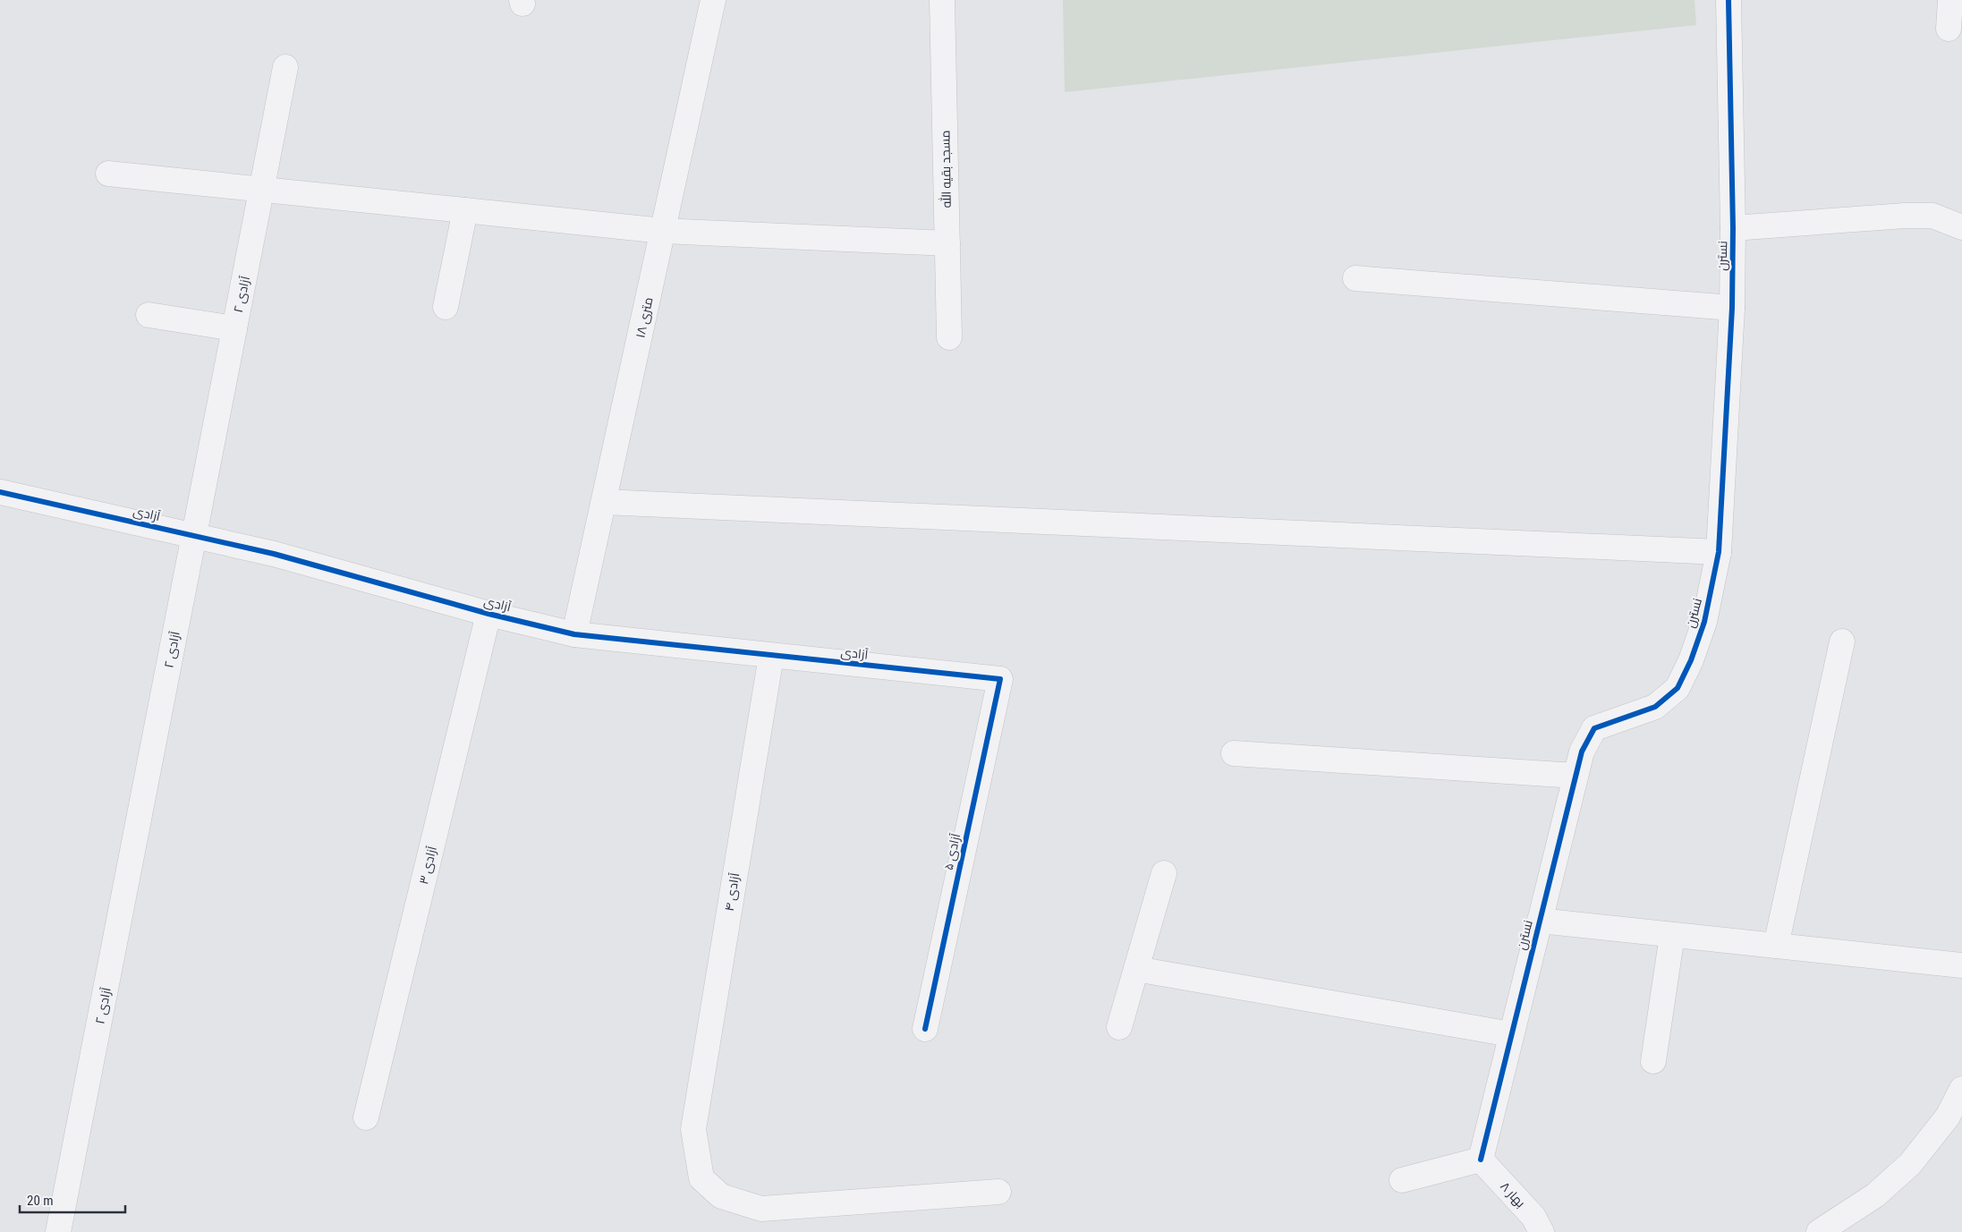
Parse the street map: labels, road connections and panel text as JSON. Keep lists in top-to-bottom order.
{
  "streets": {
    "street": [
      "مسجد بقیه الله",
      "نسترن",
      "آزادی ۲",
      "۱۸ متری",
      "آزادی",
      "آزادی ۵",
      "آزادی ۳",
      "آزادی ۴",
      "بهار ۸"
    ]
  },
  "crossings": [
    ["نسترن", "بهار ۸"],
    ["آزادی ۲", "آزادی"],
    ["۱۸ متری", "آزادی"],
    ["آزادی", "آزادی ۵"],
    ["آزادی", "آزادی ۳"],
    ["آزادی", "آزادی ۴"]
  ],
  "scale_bar": "20 m"
}
